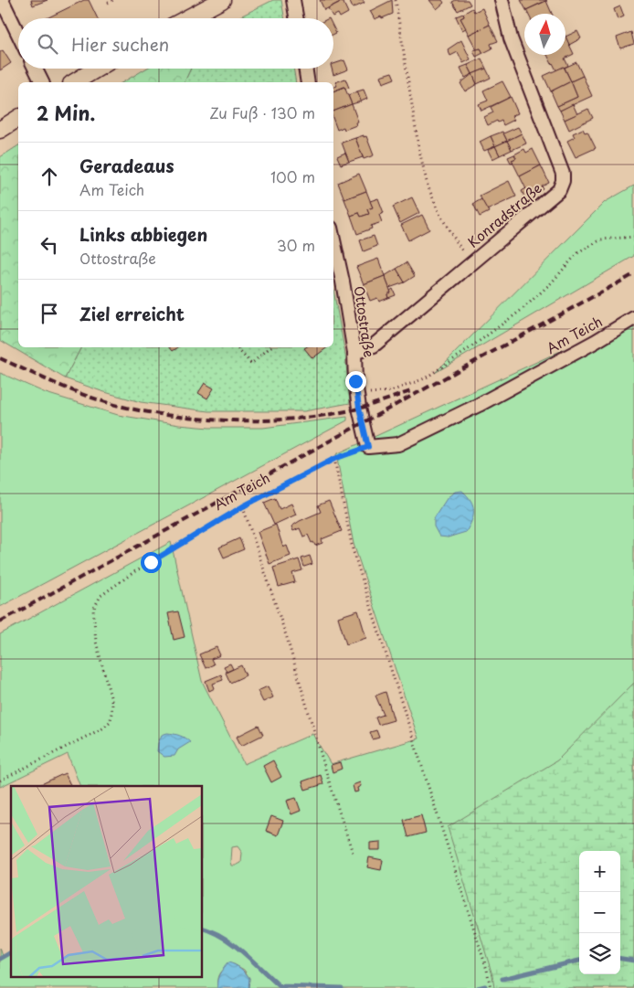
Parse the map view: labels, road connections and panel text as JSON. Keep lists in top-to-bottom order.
{
  "streets": {
    "street": ["Konradstraße", "Ottostraße", "Am Teich"]
  },
  "crossings": [
    ["Konradstraße", "Ottostraße"],
    ["Ottostraße", "Am Teich"]
  ],
  "north": "top",
  "page": {
    "search": "Hier suchen",
    "heading": ["2 Min.", "Zu Fuß · 130 m"],
    "list": [
      ["Geradeaus", "Am Teich", "100 m"],
      ["Links abbiegen", "Ottostraße", "30 m"],
      "Ziel erreicht"
    ],
    "map_buttons": ["+", "−"]
  }
}
